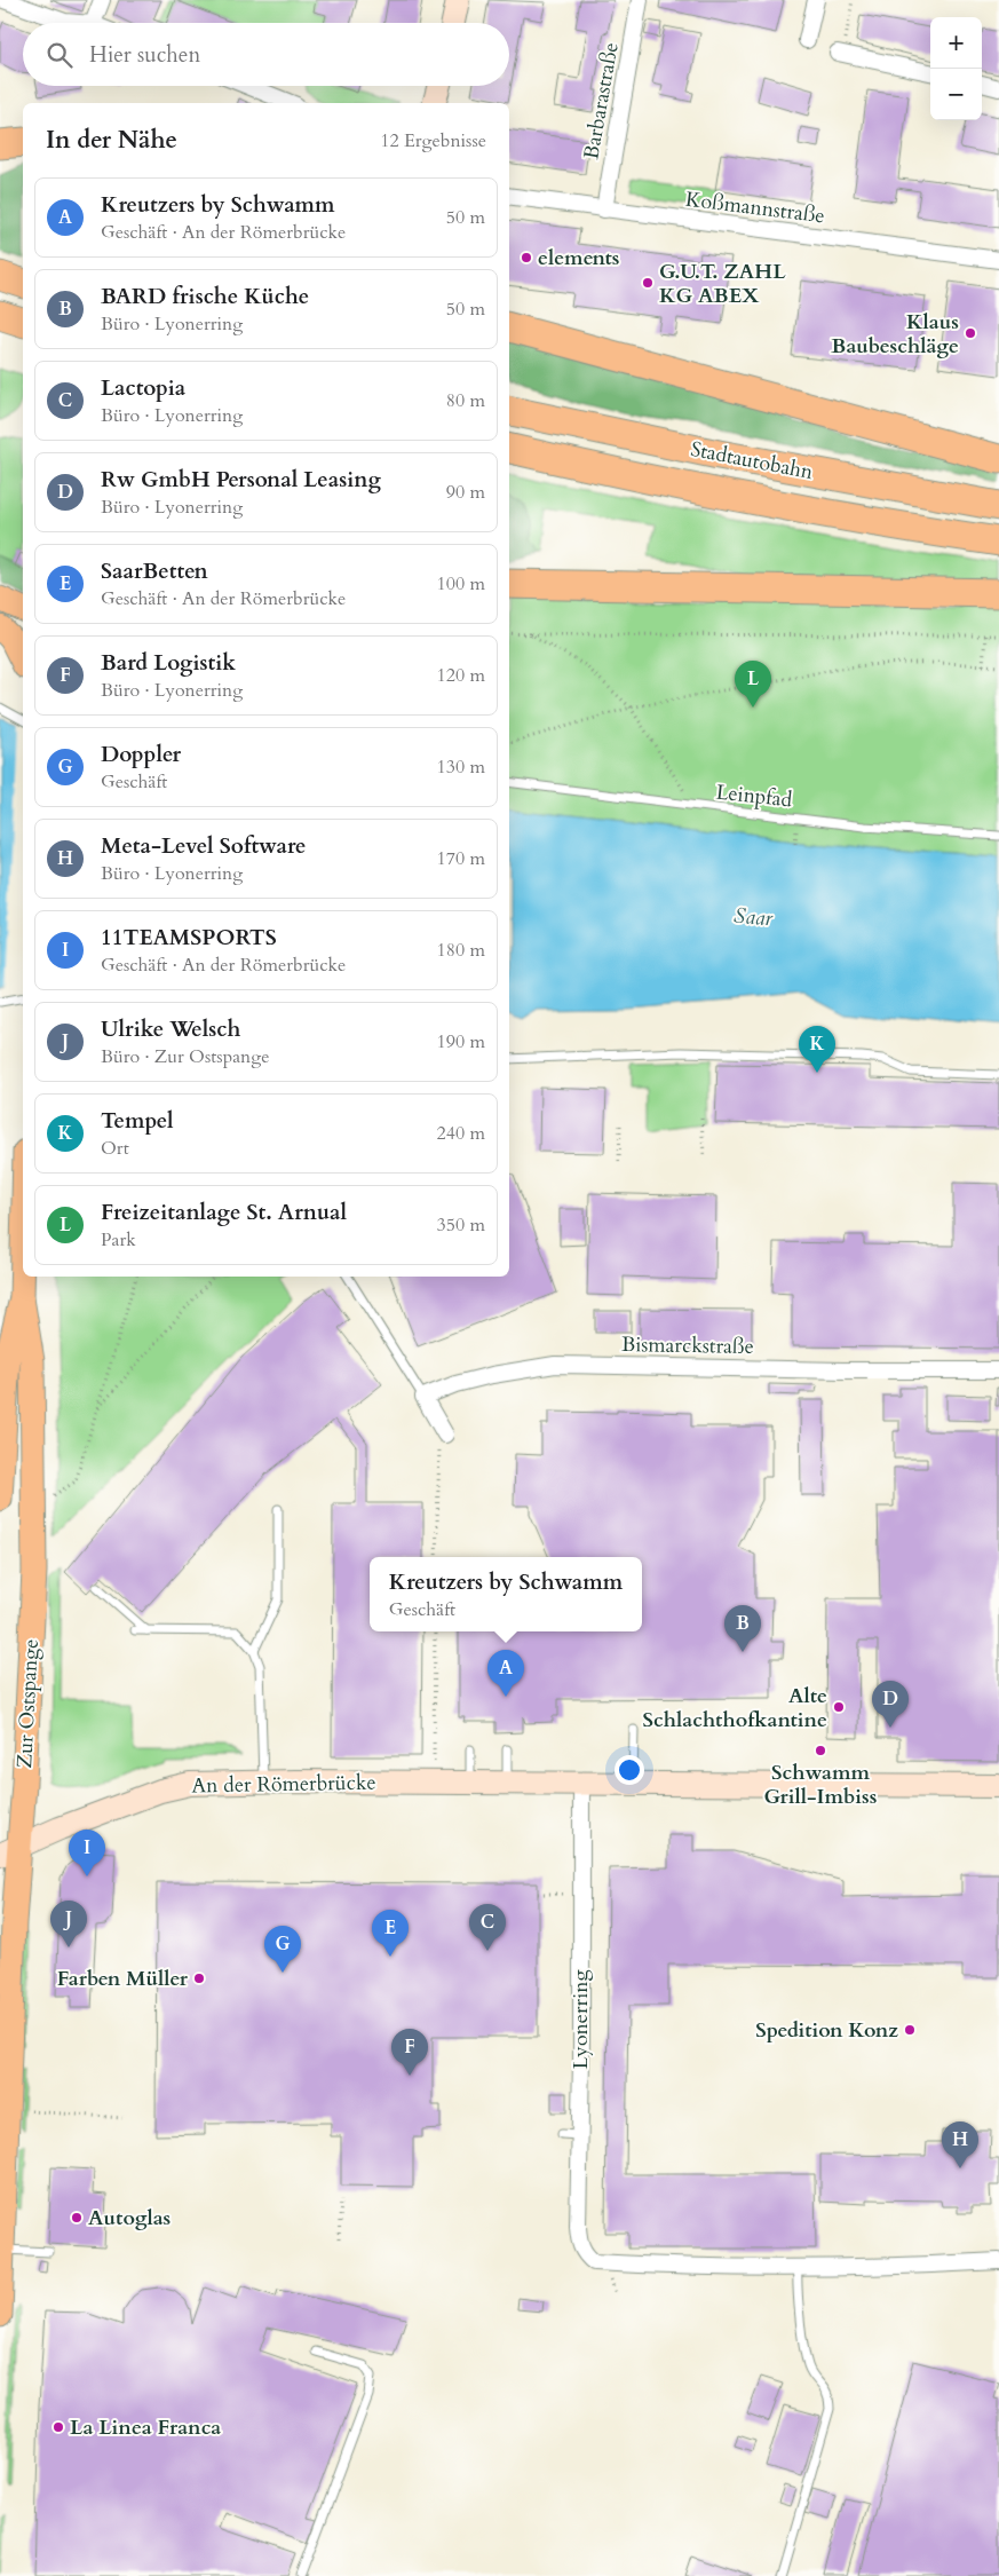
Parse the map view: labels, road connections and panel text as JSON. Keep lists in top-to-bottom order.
{
  "streets": {
    "highway": ["Stadtautobahn"],
    "main road": ["Zur Ostspange"],
    "street": [
      "Barbarastraße",
      "Koßmannstraße",
      "Bismarckstraße",
      "An der Römerbrücke",
      "Lyonerring"
    ],
    "lane": ["Leinpfad"]
  },
  "crossings": [
    ["Barbarastraße", "Koßmannstraße"],
    ["Zur Ostspange", "An der Römerbrücke"],
    ["An der Römerbrücke", "Lyonerring"]
  ],
  "water": ["Saar"],
  "places": [
    "elements",
    "G.U.T. ZAHL KG ABEX",
    "Klaus Baubeschläge",
    "Alte Schlachthofkantine",
    "Schwamm Grill-Imbiss",
    "Farben Müller",
    "Spedition Konz",
    "Autoglas",
    "La Linea Franca"
  ],
  "page": {
    "map_buttons": ["+", "−"],
    "search": "Hier suchen",
    "heading": ["In der Nähe", "12 Ergebnisse"],
    "list": [
      {
        "mark": "A",
        "name": "Kreutzers by Schwamm",
        "note": "Geschäft · An der Römerbrücke",
        "value": "50 m"
      },
      {
        "mark": "B",
        "name": "BARD frische Küche",
        "note": "Büro · Lyonerring",
        "value": "50 m"
      },
      {
        "mark": "C",
        "name": "Lactopia",
        "note": "Büro · Lyonerring",
        "value": "80 m"
      },
      {
        "mark": "D",
        "name": "Rw GmbH Personal Leasing",
        "note": "Büro · Lyonerring",
        "value": "90 m"
      },
      {
        "mark": "E",
        "name": "SaarBetten",
        "note": "Geschäft · An der Römerbrücke",
        "value": "100 m"
      },
      {
        "mark": "F",
        "name": "Bard Logistik",
        "note": "Büro · Lyonerring",
        "value": "120 m"
      },
      {
        "mark": "G",
        "name": "Doppler",
        "note": "Geschäft",
        "value": "130 m"
      },
      {
        "mark": "H",
        "name": "Meta-Level Software",
        "note": "Büro · Lyonerring",
        "value": "170 m"
      },
      {
        "mark": "I",
        "name": "11TEAMSPORTS",
        "note": "Geschäft · An der Römerbrücke",
        "value": "180 m"
      },
      {
        "mark": "J",
        "name": "Ulrike Welsch",
        "note": "Büro · Zur Ostspange",
        "value": "190 m"
      },
      {
        "mark": "K",
        "name": "Tempel",
        "note": "Ort",
        "value": "240 m"
      },
      {
        "mark": "L",
        "name": "Freizeitanlage St. Arnual",
        "note": "Park",
        "value": "350 m"
      }
    ],
    "pins": [
      "L",
      "K",
      "B",
      "A",
      "D",
      "I",
      "J",
      "C",
      "E",
      "G",
      "F",
      "H"
    ],
    "popup": ["Kreutzers by Schwamm", "Geschäft"]
  }
}
